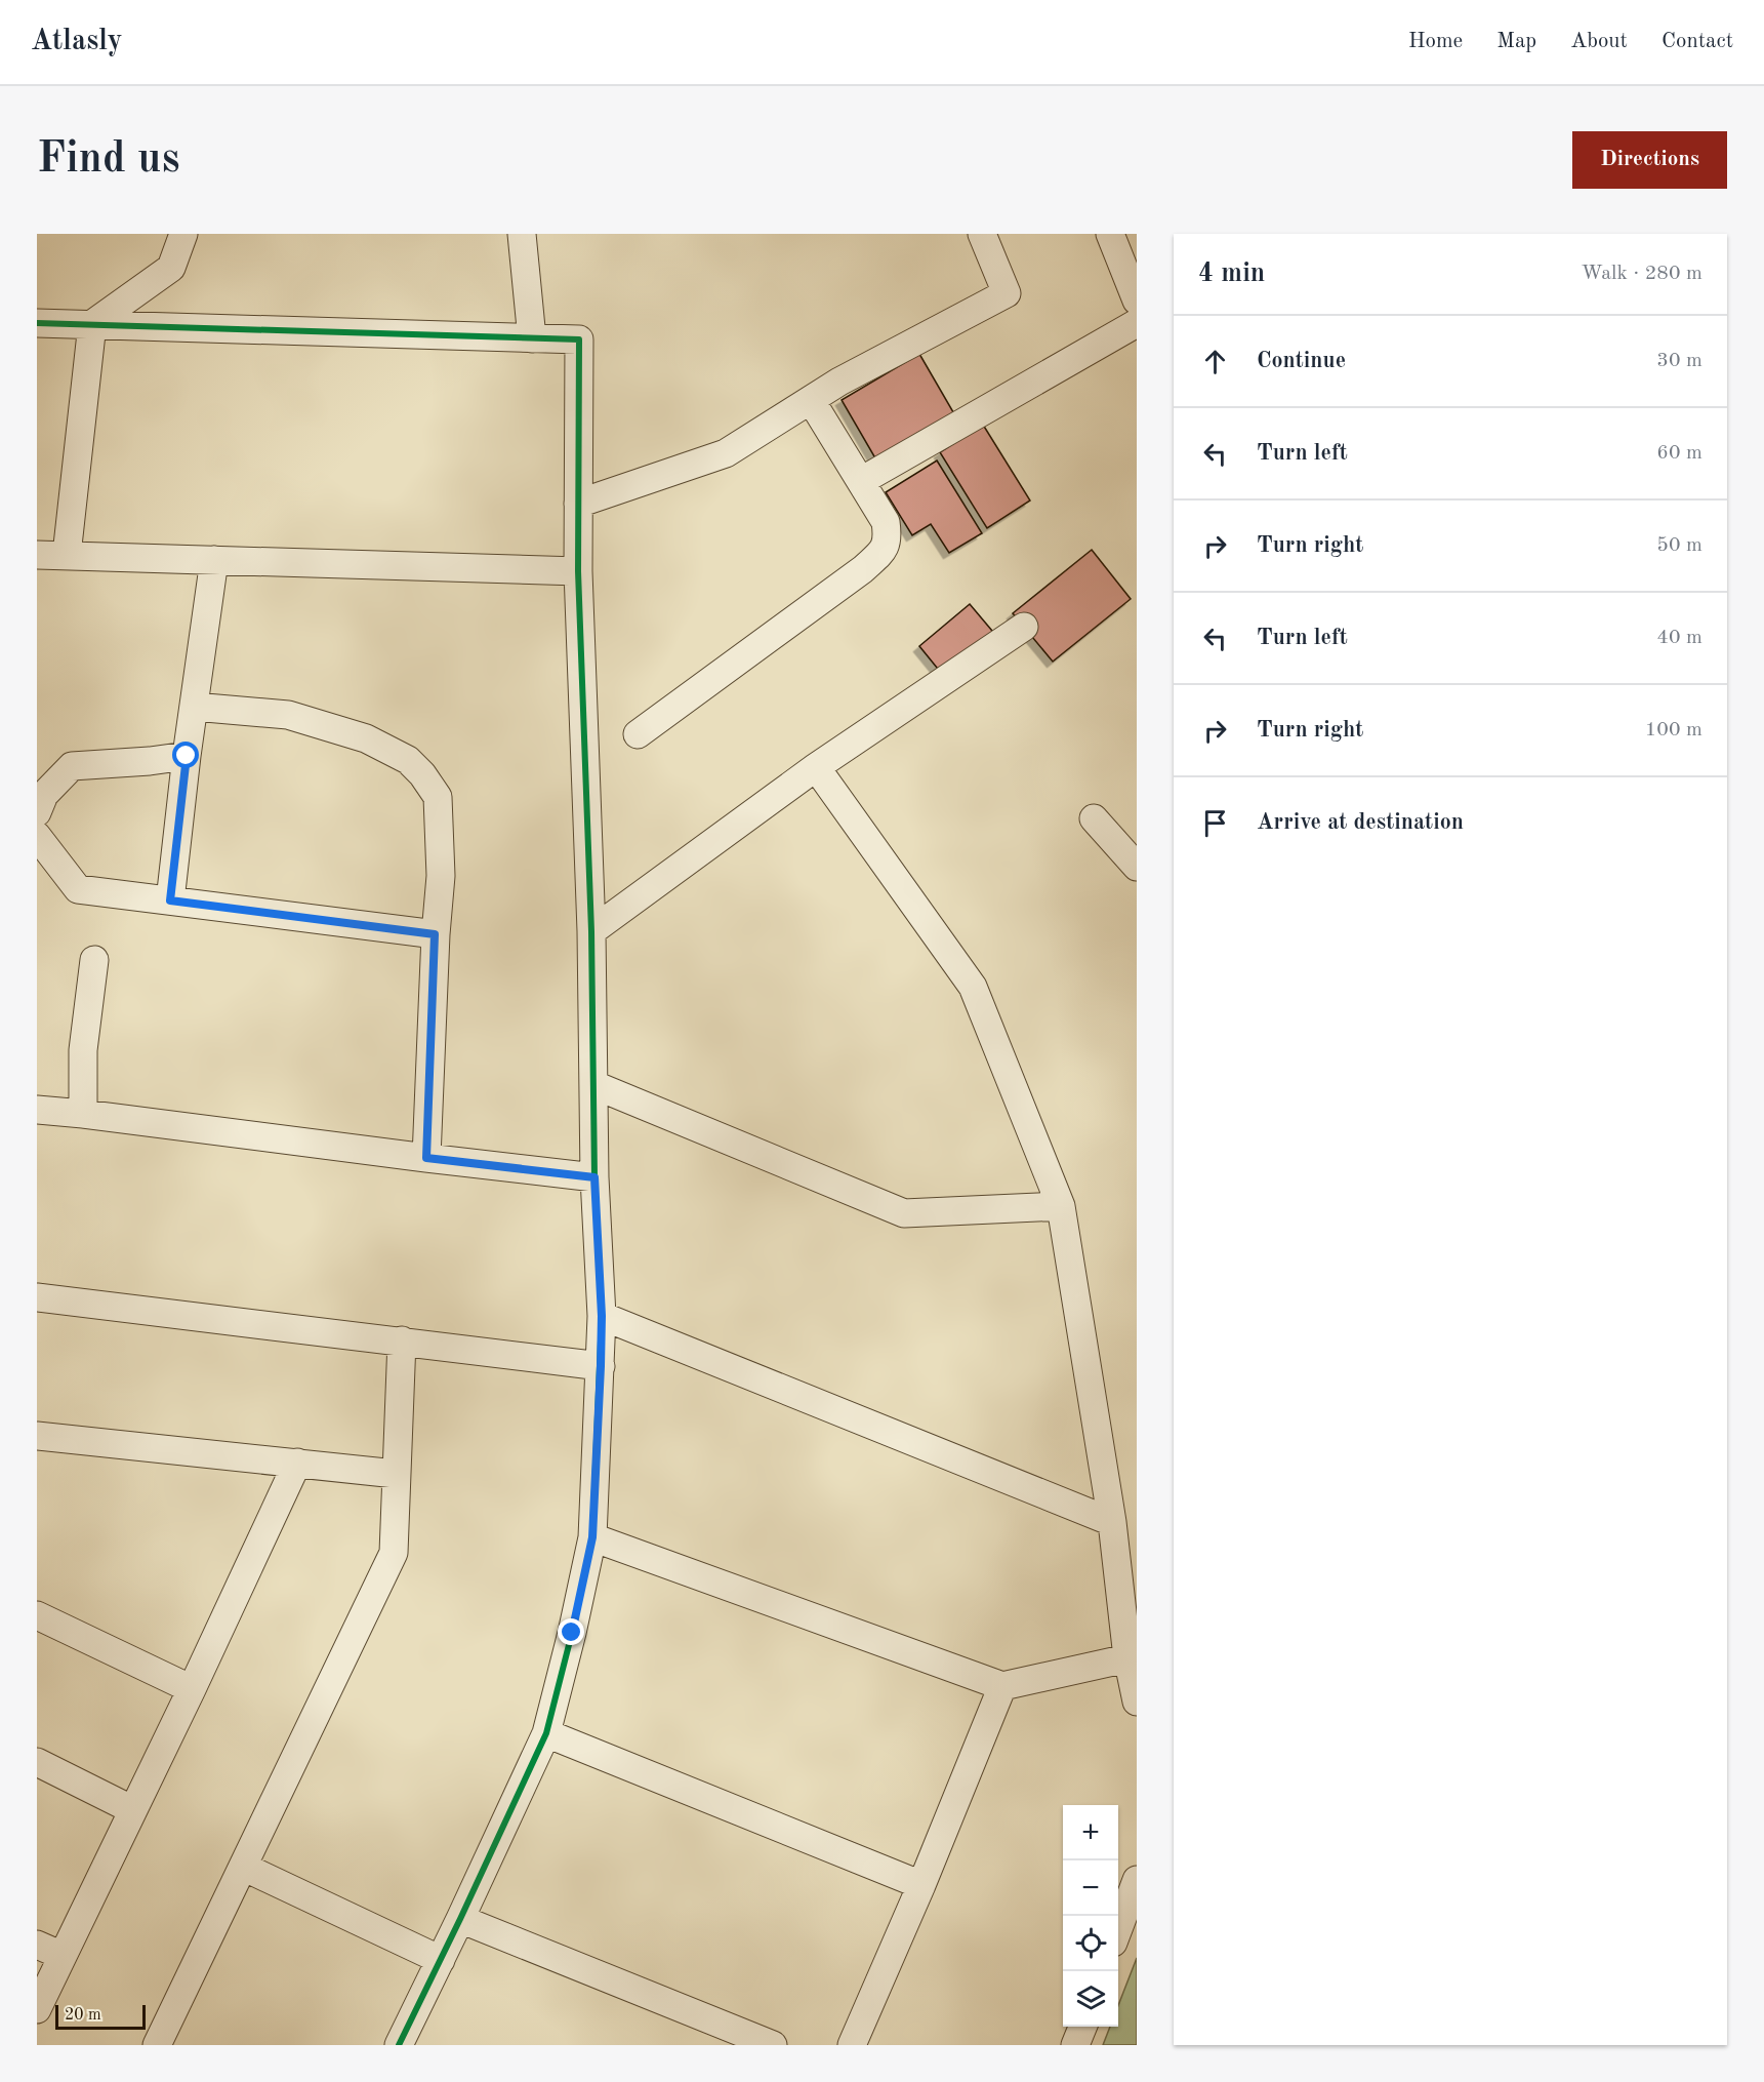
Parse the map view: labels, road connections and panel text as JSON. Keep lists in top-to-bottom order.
{
  "scale_bar": "20 m",
  "page": {
    "header": "Atlasly",
    "nav": [
      "Home",
      "Map",
      "About",
      "Contact"
    ],
    "buttons": "Directions",
    "title": "Find us",
    "heading": ["4 min", "Walk · 280 m"],
    "list": [
      ["Continue", "30 m"],
      ["Turn left", "60 m"],
      ["Turn right", "50 m"],
      ["Turn left", "40 m"],
      ["Turn right", "100 m"],
      "Arrive at destination"
    ],
    "map_buttons": ["+", "−"],
    "scale": "20 m"
  }
}
